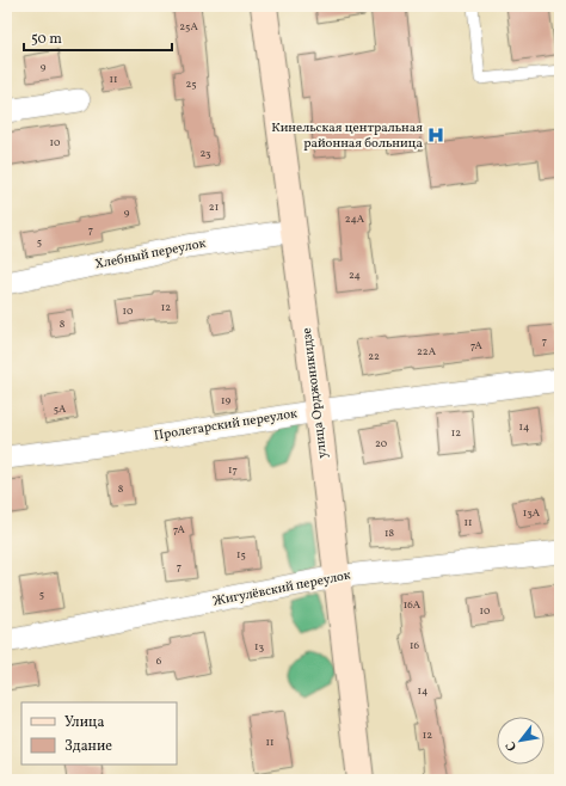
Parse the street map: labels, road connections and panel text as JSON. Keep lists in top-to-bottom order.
{
  "streets": {
    "street": [
      "Хлебный переулок",
      "улица Орджоникидзе",
      "Пролетарский переулок",
      "Жигулёвский переулок"
    ]
  },
  "crossings": [
    ["Хлебный переулок", "улица Орджоникидзе"],
    ["улица Орджоникидзе", "Пролетарский переулок"],
    ["улица Орджоникидзе", "Жигулёвский переулок"]
  ],
  "places": {
    "hospital": ["Кинельская центральная районная больница"]
  },
  "house_numbers": [
    "25А",
    "9",
    "11",
    "25",
    "10",
    "23",
    "21",
    "9",
    "24А",
    "7",
    "5",
    "24",
    "12",
    "10",
    "8",
    "7",
    "7А",
    "22А",
    "22",
    "19",
    "5А",
    "14",
    "12",
    "20",
    "17",
    "8",
    "13А",
    "11",
    "7А",
    "18",
    "15",
    "7",
    "5",
    "16А",
    "10",
    "16",
    "13",
    "6",
    "14",
    "12",
    "11"
  ],
  "legend": ["Улица", "Здание"],
  "scale_bar": "50 m",
  "north": "bottom left"
}
